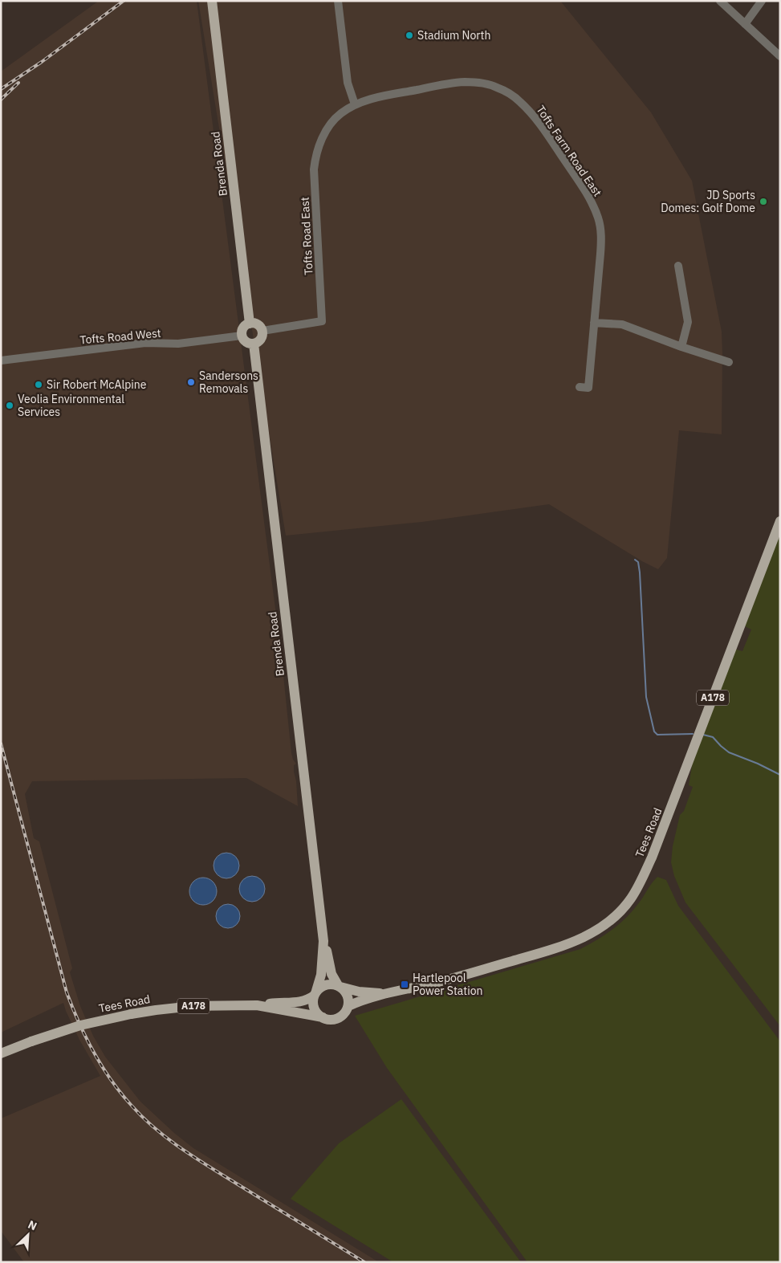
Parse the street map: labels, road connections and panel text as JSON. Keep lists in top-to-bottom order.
{
  "streets": {
    "main road": ["Brenda Road", "A178", "Tees Road"],
    "street": ["Tofts Farm Road East", "Tofts Road East", "Tofts Road West"]
  },
  "crossings": [
    ["Tofts Farm Road East", "Tofts Road East"],
    ["Brenda Road", "Tofts Road East"],
    ["Brenda Road", "Tofts Road West"],
    ["Brenda Road", "A178"],
    ["Brenda Road", "Tees Road"],
    ["Tofts Road East", "Tofts Road West"],
    ["A178", "Tees Road"]
  ],
  "places": {
    "other": [
      "Stadium North",
      "JD Sports Domes: Golf Dome",
      "Sandersons Removals",
      "Sir Robert McAlpine",
      "Veolia Environmental Services"
    ],
    "transit": ["Hartlepool Power Station"]
  },
  "north": "top right"
}
